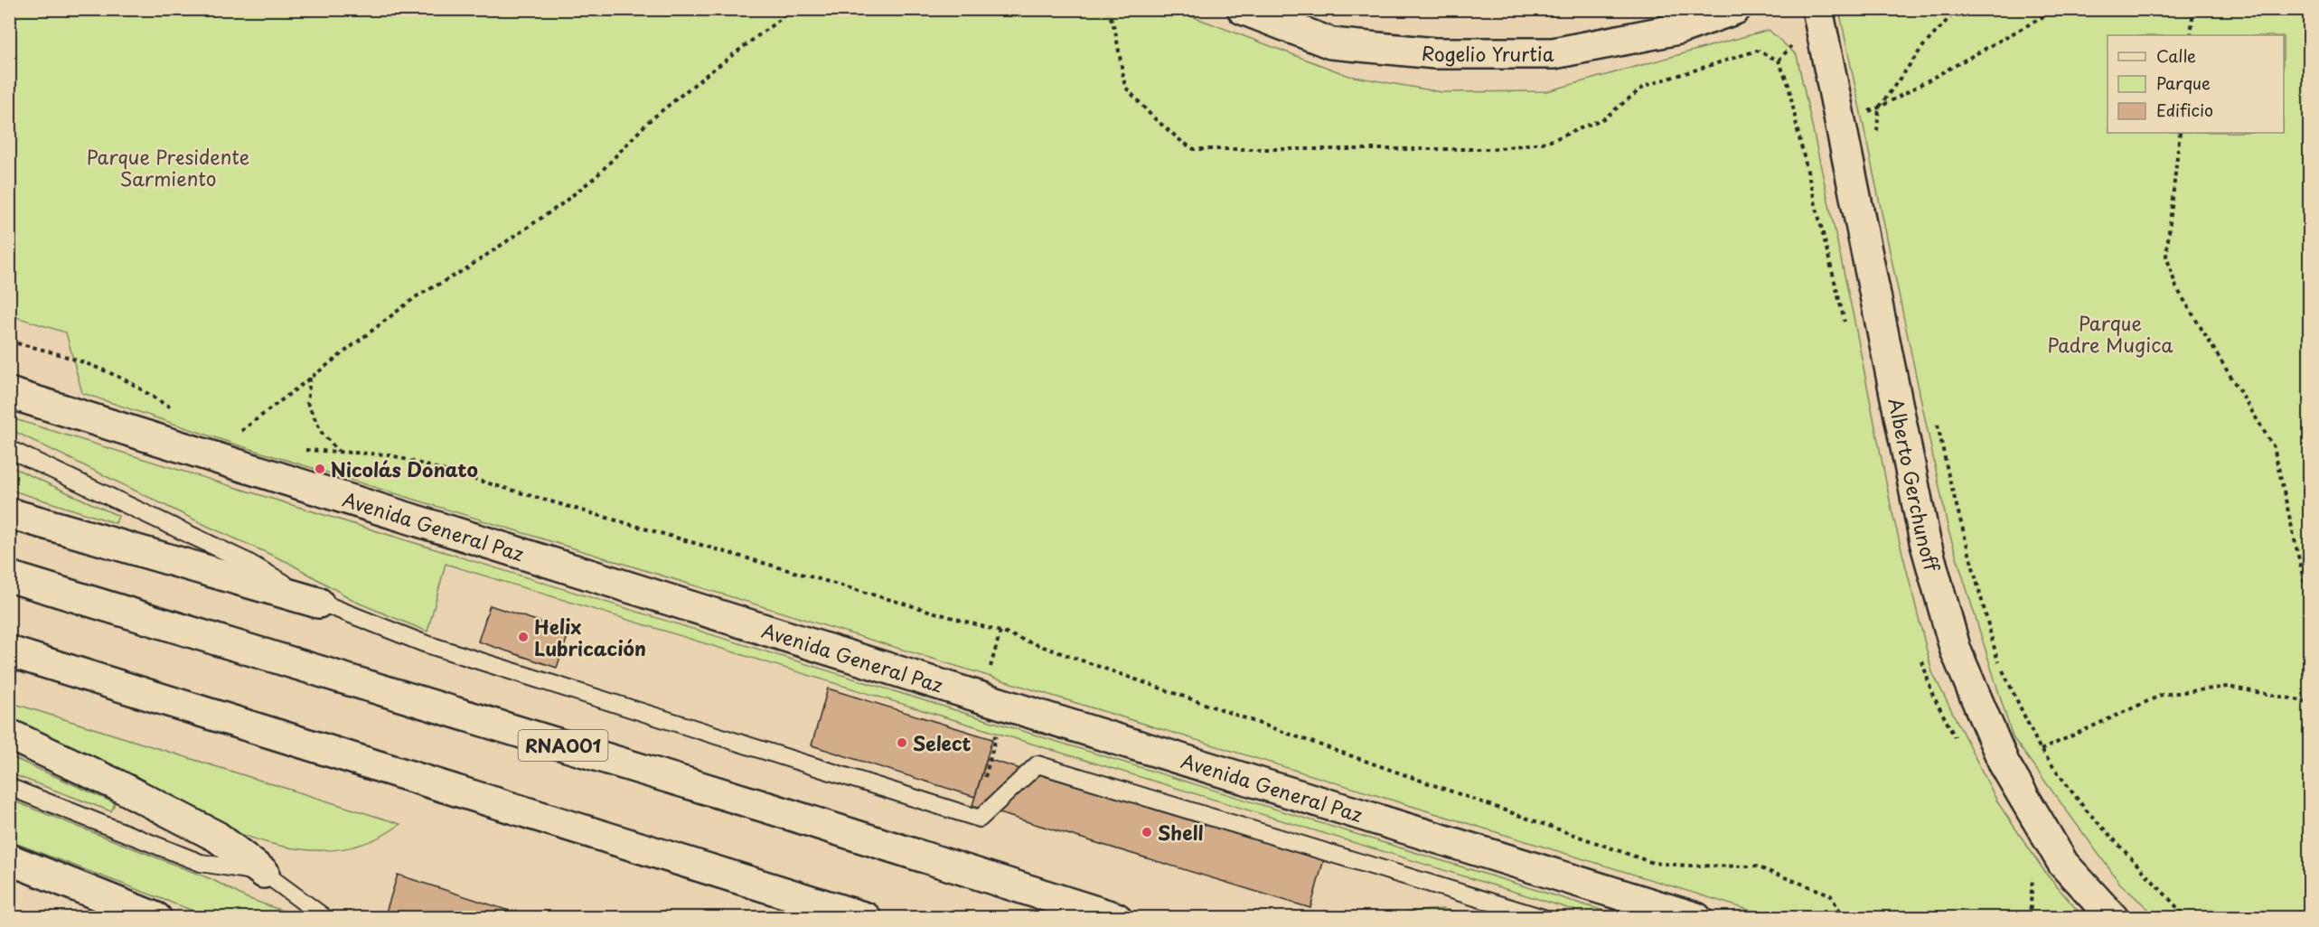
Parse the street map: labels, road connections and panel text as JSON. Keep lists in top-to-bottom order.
{
  "streets": {
    "main road": [
      "Rogelio Yrurtia",
      "Alberto Gerchunoff",
      "Avenida General Paz",
      "RNA001"
    ]
  },
  "parks": ["Parque Presidente Sarmiento", "Parque Padre Mugica"],
  "places": [
    "Nicolás Donato",
    "Helix Lubricación",
    "Select",
    "Shell"
  ],
  "legend": ["Calle", "Parque", "Edificio"]
}
